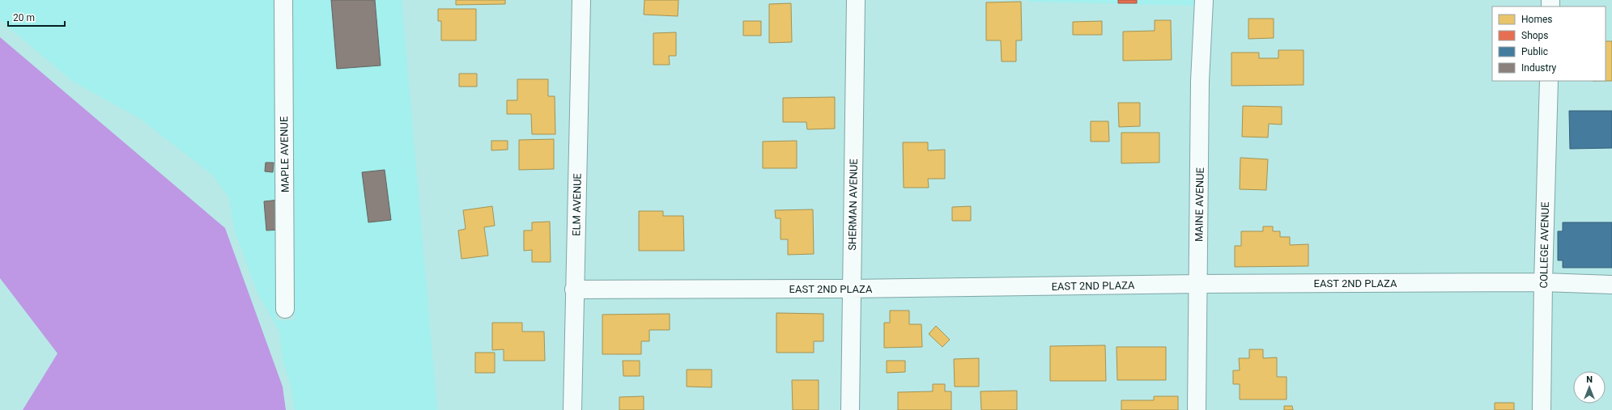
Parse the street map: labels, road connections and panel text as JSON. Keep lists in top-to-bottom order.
{
  "streets": {
    "street": [
      "MAPLE AVENUE",
      "ELM AVENUE",
      "SHERMAN AVENUE",
      "MAINE AVENUE",
      "COLLEGE AVENUE",
      "EAST 2ND PLAZA"
    ]
  },
  "crossings": [
    ["ELM AVENUE", "EAST 2ND PLAZA"],
    ["SHERMAN AVENUE", "EAST 2ND PLAZA"],
    ["MAINE AVENUE", "EAST 2ND PLAZA"],
    ["COLLEGE AVENUE", "EAST 2ND PLAZA"]
  ],
  "legend": [
    "Homes",
    "Shops",
    "Public",
    "Industry"
  ],
  "scale_bar": "20 m",
  "north": "top"
}
